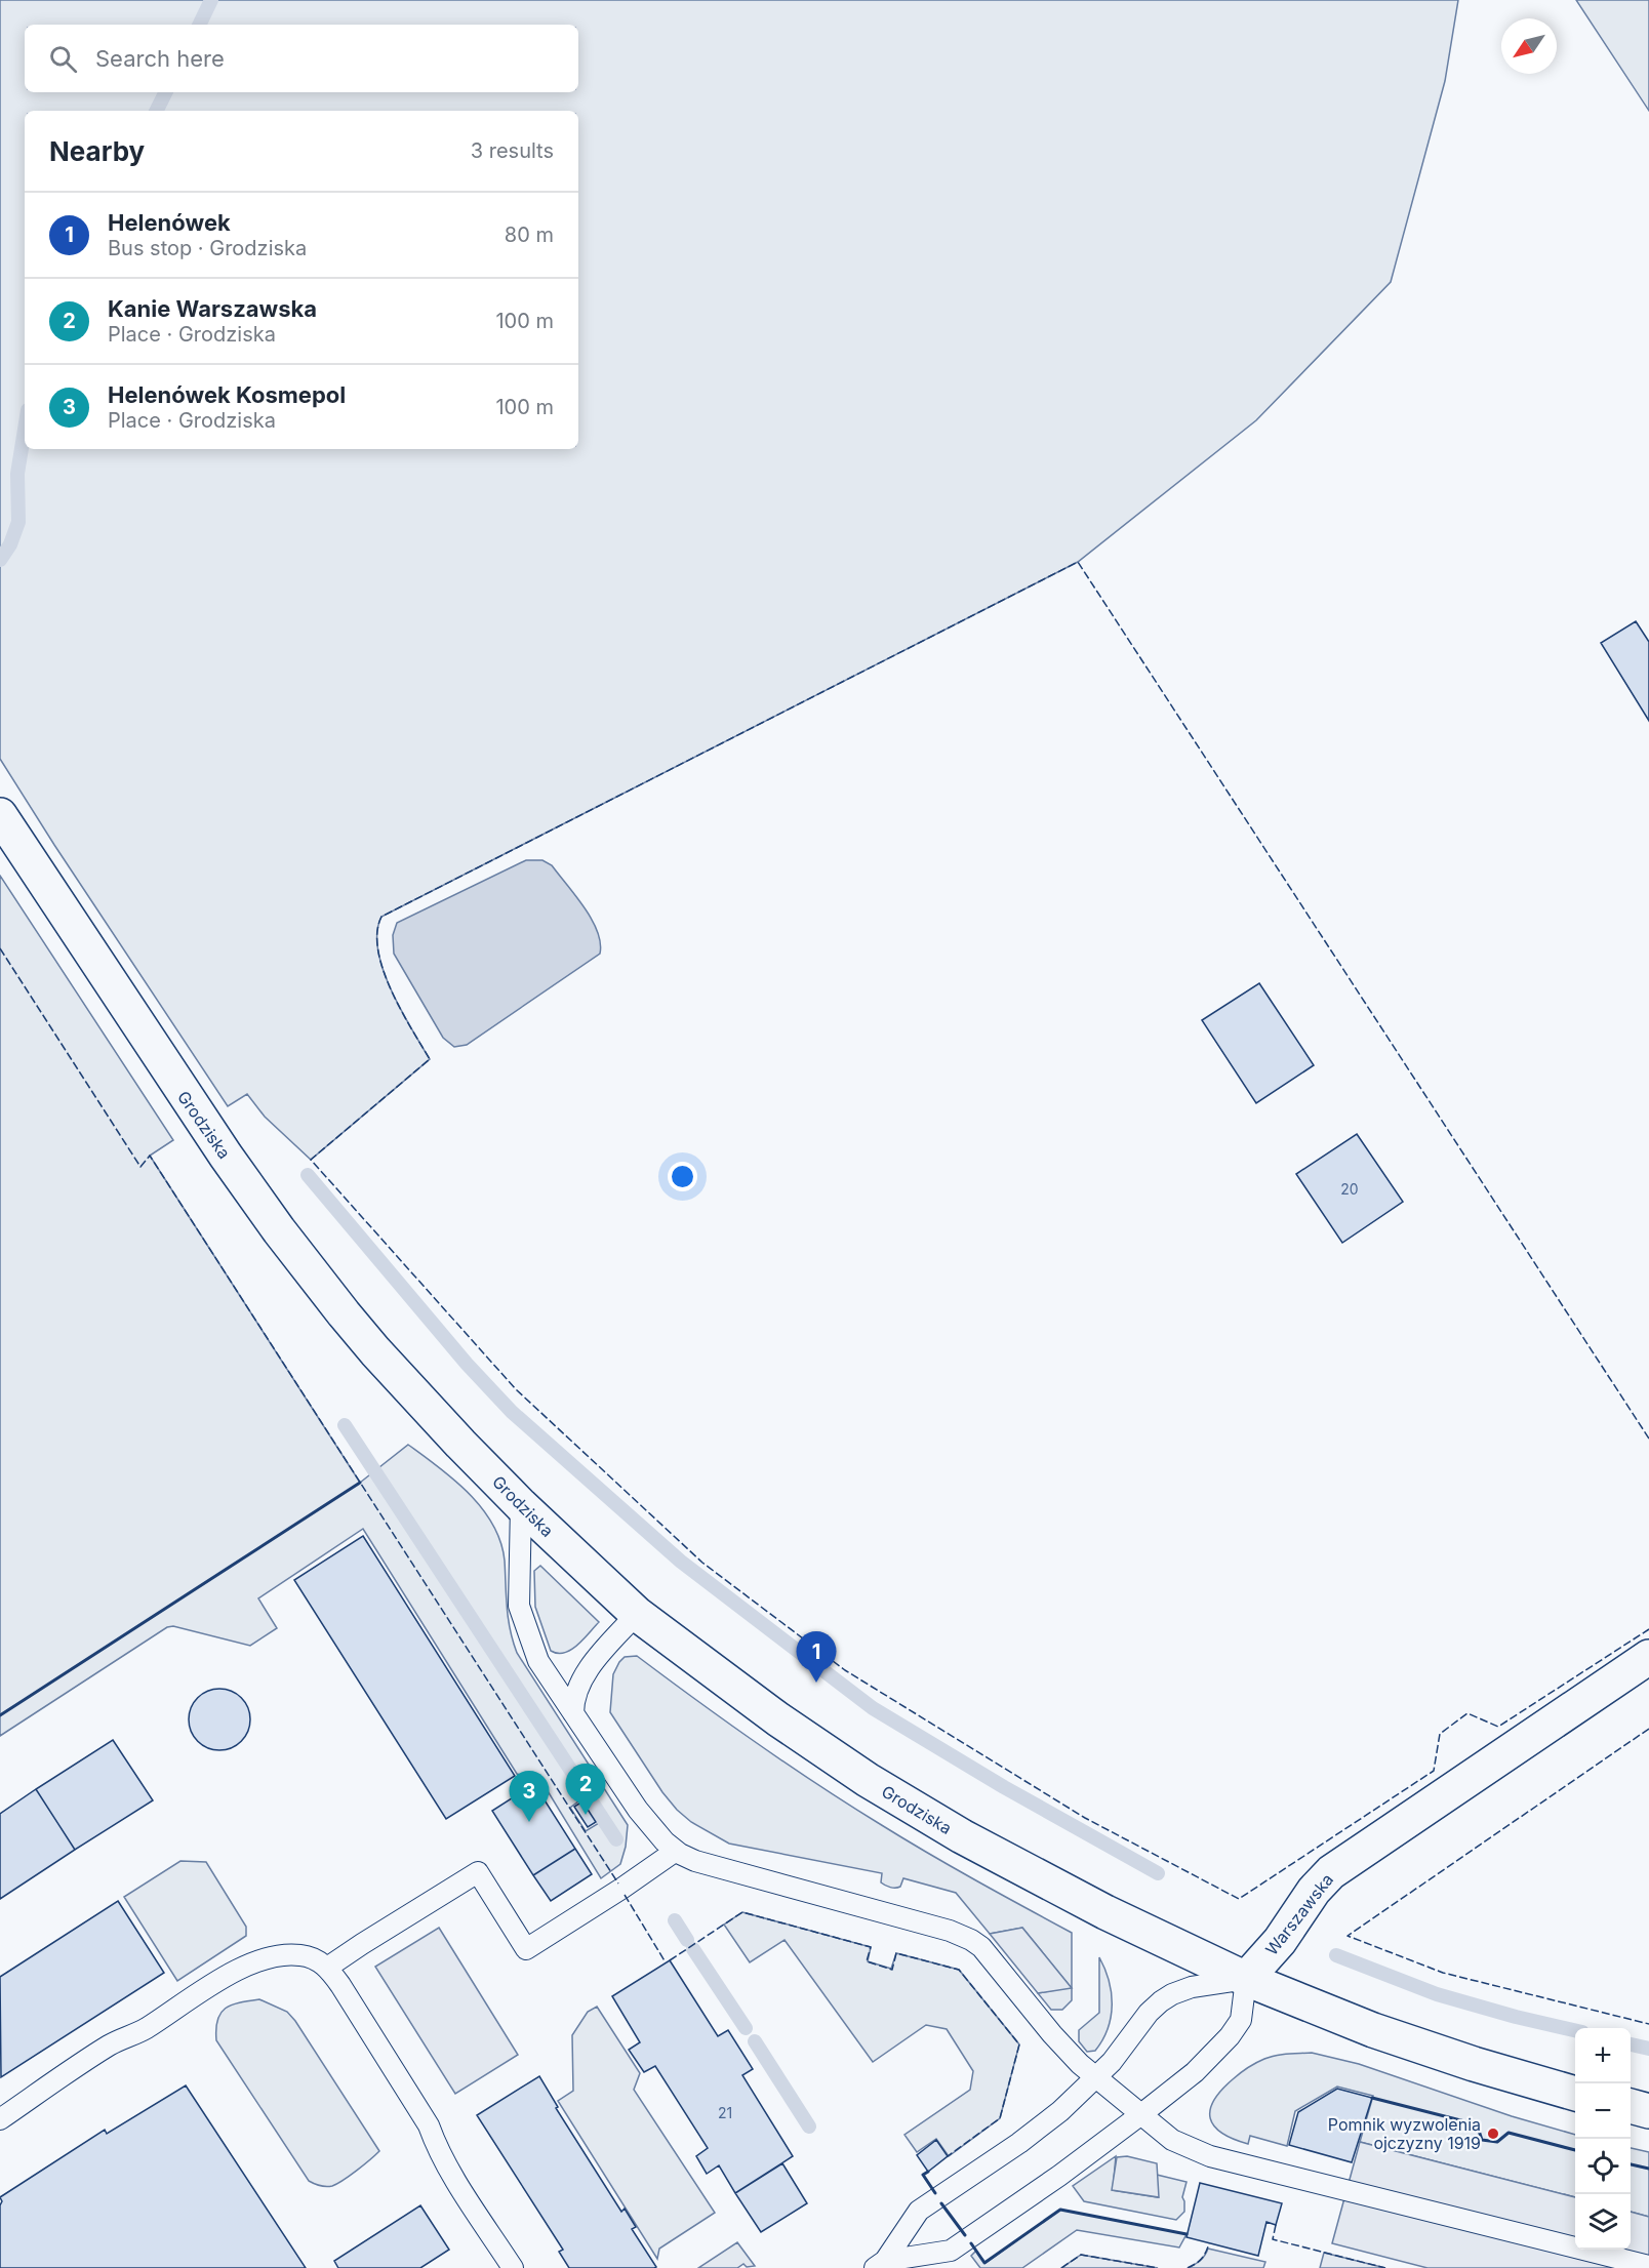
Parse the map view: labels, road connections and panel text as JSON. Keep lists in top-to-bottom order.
{
  "streets": {
    "main road": ["Grodziska", "Warszawska"]
  },
  "crossings": [
    ["Grodziska", "Warszawska"]
  ],
  "places": ["Pomnik wyzwolenia ojczyzny 1919"],
  "house_numbers": ["20", "21"],
  "north": "bottom left",
  "page": {
    "search": "Search here",
    "heading": ["Nearby", "3 results"],
    "list": [
      {
        "mark": "1",
        "name": "Helenówek",
        "note": "Bus stop · Grodziska",
        "value": "80 m"
      },
      {
        "mark": "2",
        "name": "Kanie Warszawska",
        "note": "Place · Grodziska",
        "value": "100 m"
      },
      {
        "mark": "3",
        "name": "Helenówek Kosmepol",
        "note": "Place · Grodziska",
        "value": "100 m"
      }
    ],
    "pins": ["1", "2", "3"],
    "map_buttons": ["+", "−"]
  }
}
